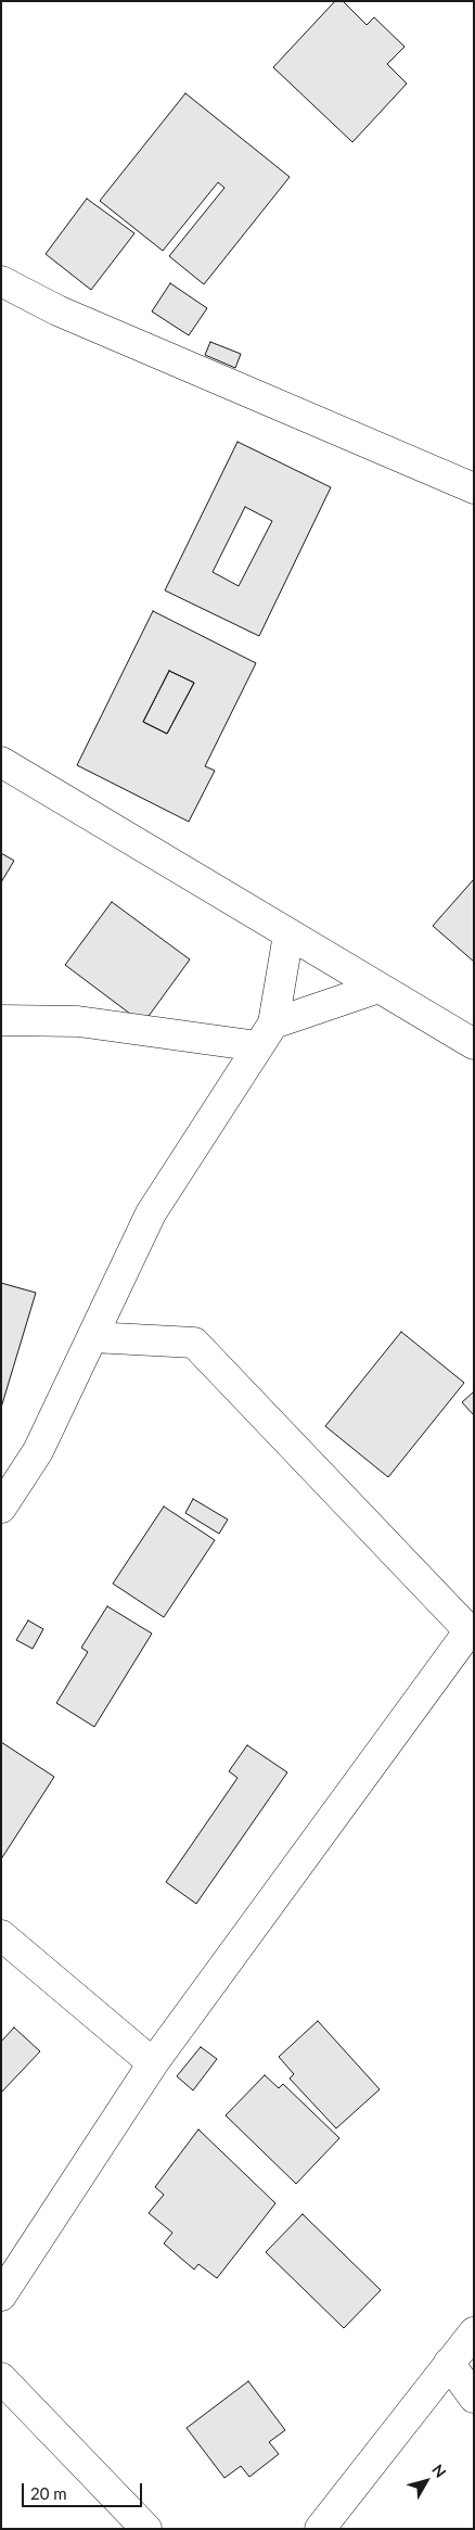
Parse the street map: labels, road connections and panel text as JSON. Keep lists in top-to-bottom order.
{
  "scale_bar": "20 m",
  "north": "top right"
}
